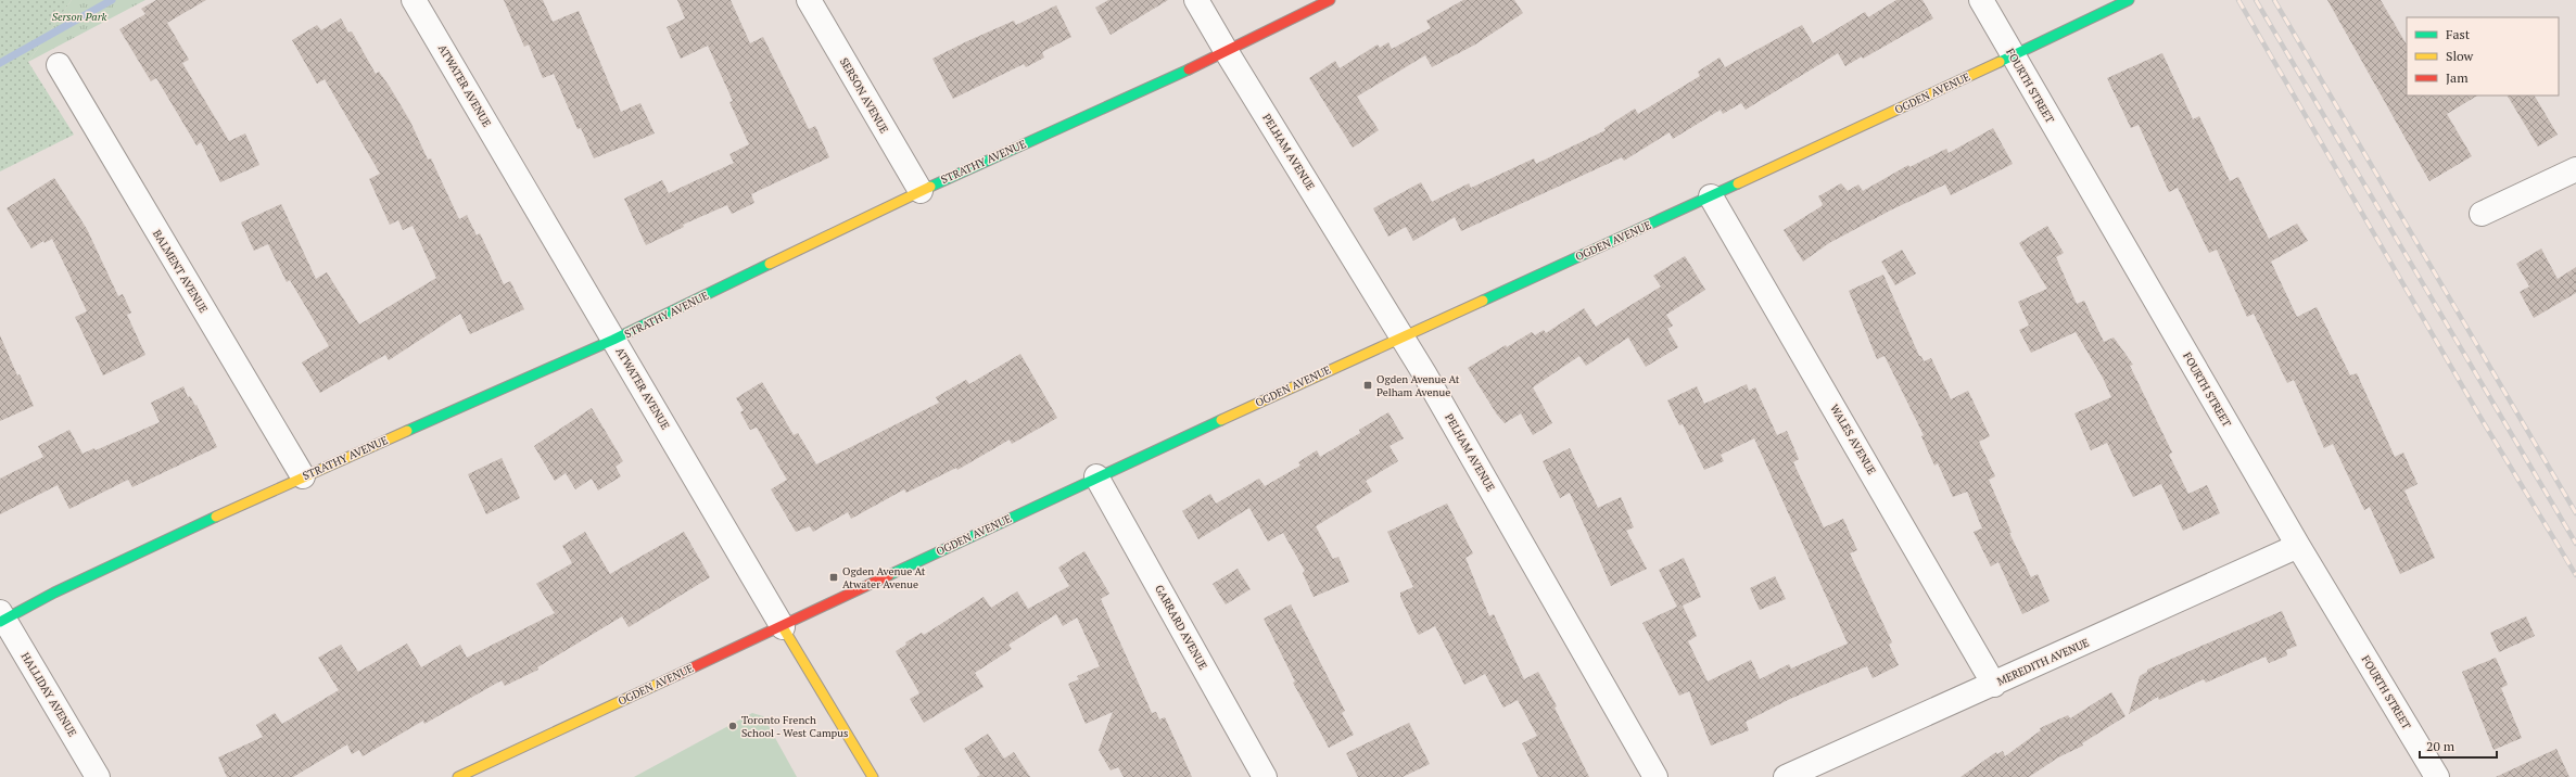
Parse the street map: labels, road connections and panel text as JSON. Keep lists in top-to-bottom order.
{
  "streets": {
    "street": [
      "ATWATER AVENUE",
      "FOURTH STREET",
      "OGDEN AVENUE",
      "SERSON AVENUE",
      "PELHAM AVENUE",
      "STRATHY AVENUE",
      "BALMENT AVENUE",
      "WALES AVENUE",
      "GARRARD AVENUE",
      "MEREDITH AVENUE",
      "HALLIDAY AVENUE"
    ]
  },
  "crossings": [
    ["ATWATER AVENUE", "OGDEN AVENUE"],
    ["ATWATER AVENUE", "STRATHY AVENUE"],
    ["FOURTH STREET", "OGDEN AVENUE"],
    ["FOURTH STREET", "MEREDITH AVENUE"],
    ["OGDEN AVENUE", "PELHAM AVENUE"],
    ["OGDEN AVENUE", "WALES AVENUE"],
    ["OGDEN AVENUE", "GARRARD AVENUE"],
    ["SERSON AVENUE", "STRATHY AVENUE"],
    ["PELHAM AVENUE", "STRATHY AVENUE"],
    ["STRATHY AVENUE", "BALMENT AVENUE"],
    ["STRATHY AVENUE", "HALLIDAY AVENUE"],
    ["WALES AVENUE", "MEREDITH AVENUE"]
  ],
  "parks": ["Serson Park"],
  "places": {
    "transit": ["Ogden Avenue At Pelham Avenue", "Ogden Avenue At Atwater Avenue"],
    "other": ["Toronto French School - West Campus"]
  },
  "legend": ["Fast", "Slow", "Jam"],
  "scale_bar": "20 m"
}
